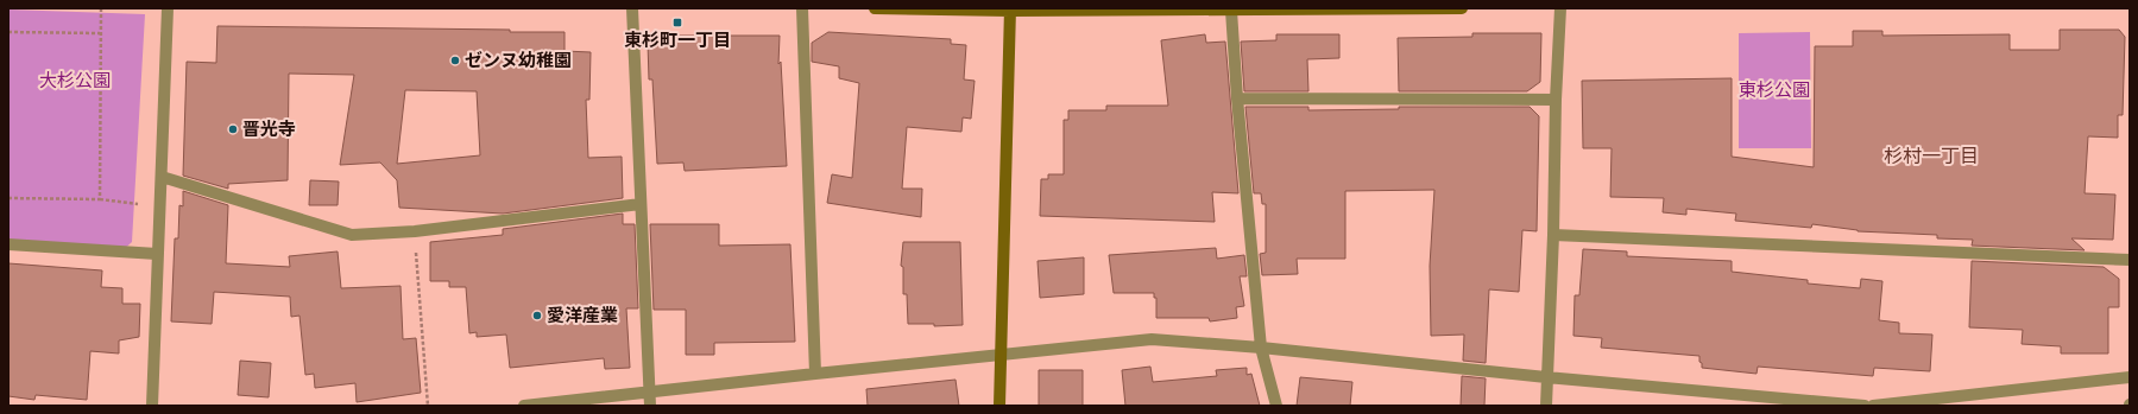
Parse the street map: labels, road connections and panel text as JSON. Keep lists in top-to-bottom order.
{
  "districts": ["杉村一丁目"],
  "parks": ["大杉公園", "東杉公園"],
  "places": {
    "transit": ["東杉町一丁目"],
    "other": ["ゼンヌ幼稚園", "晋光寺", "愛洋産業"]
  }
}
